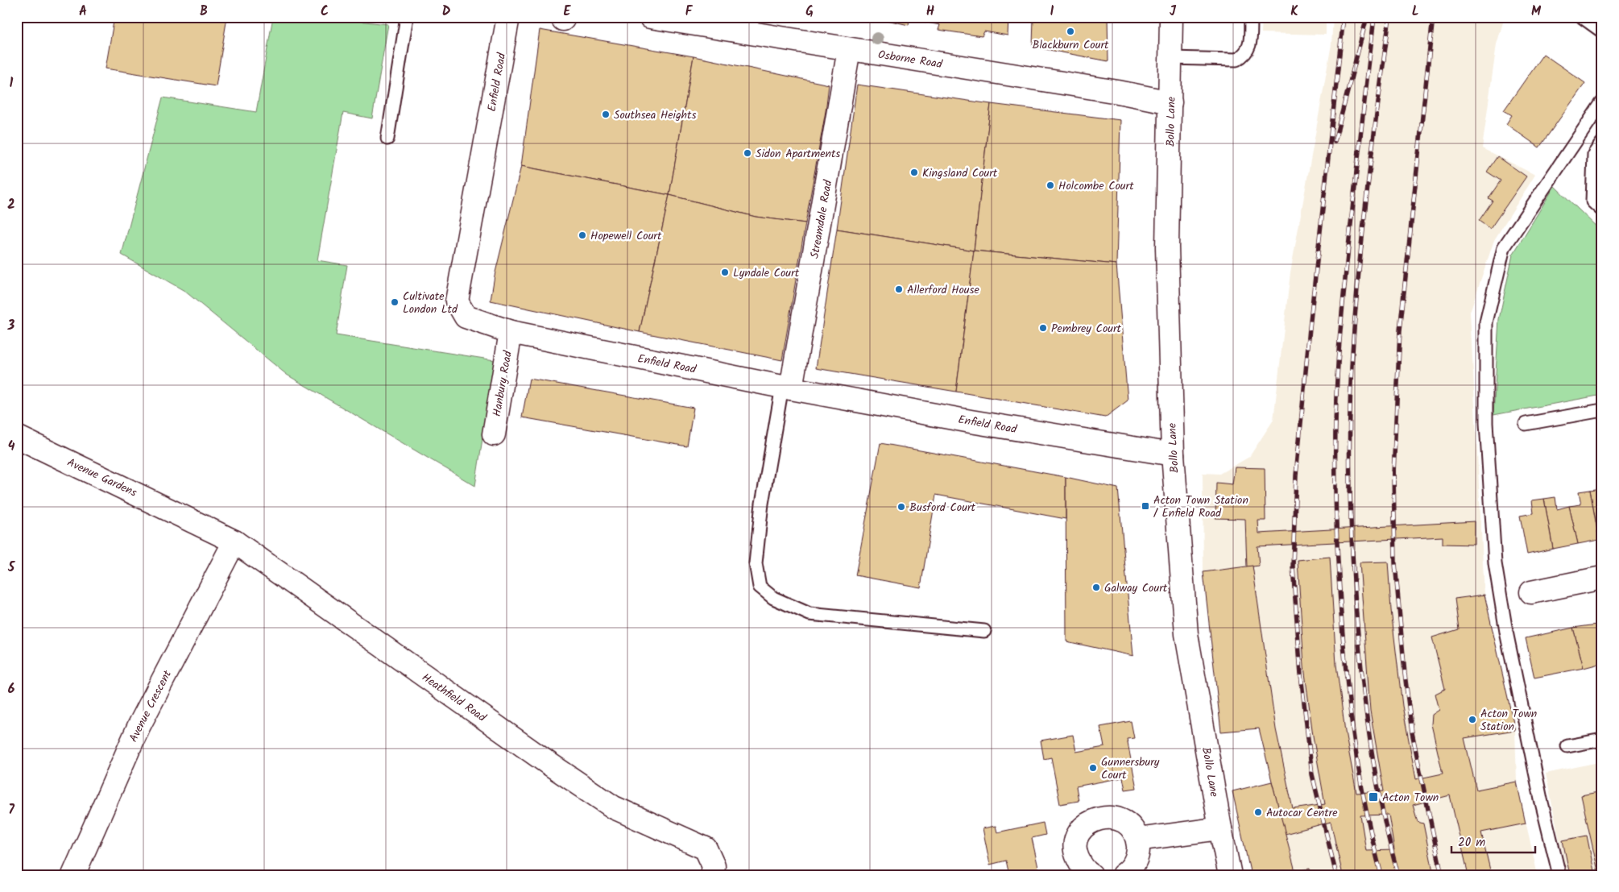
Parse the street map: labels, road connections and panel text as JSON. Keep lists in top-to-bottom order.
{
  "streets": {
    "street": [
      "Osborne Road",
      "Enfield Road",
      "Bollo Lane",
      "Streamdale Road",
      "Hanbury Road",
      "Avenue Gardens",
      "Heathfield Road",
      "Avenue Crescent"
    ]
  },
  "crossings": [
    ["Osborne Road", "Bollo Lane"],
    ["Osborne Road", "Streamdale Road"],
    ["Enfield Road", "Bollo Lane"],
    ["Enfield Road", "Streamdale Road"],
    ["Enfield Road", "Hanbury Road"],
    ["Avenue Gardens", "Heathfield Road"],
    ["Heathfield Road", "Avenue Crescent"]
  ],
  "places": {
    "other": [
      "Blackburn Court",
      "Southsea Heights",
      "Sidon Apartments",
      "Kingsland Court",
      "Holcombe Court",
      "Hopewell Court",
      "Lyndale Court",
      "Allerford House",
      "Cultivate London Ltd",
      "Pembrey Court",
      "Busford Court",
      "Galway Court",
      "Acton Town Station",
      "Gunnersbury Court",
      "Autocar Centre"
    ],
    "transit": ["Acton Town Station / Enfield Road", "Acton Town"]
  },
  "scale_bar": "20 m",
  "grid": {
    "columns": [
      "A",
      "B",
      "C",
      "D",
      "E",
      "F",
      "G",
      "H",
      "I",
      "J",
      "K",
      "L",
      "M"
    ],
    "rows": [
      "1",
      "2",
      "3",
      "4",
      "5",
      "6",
      "7"
    ]
  }
}
